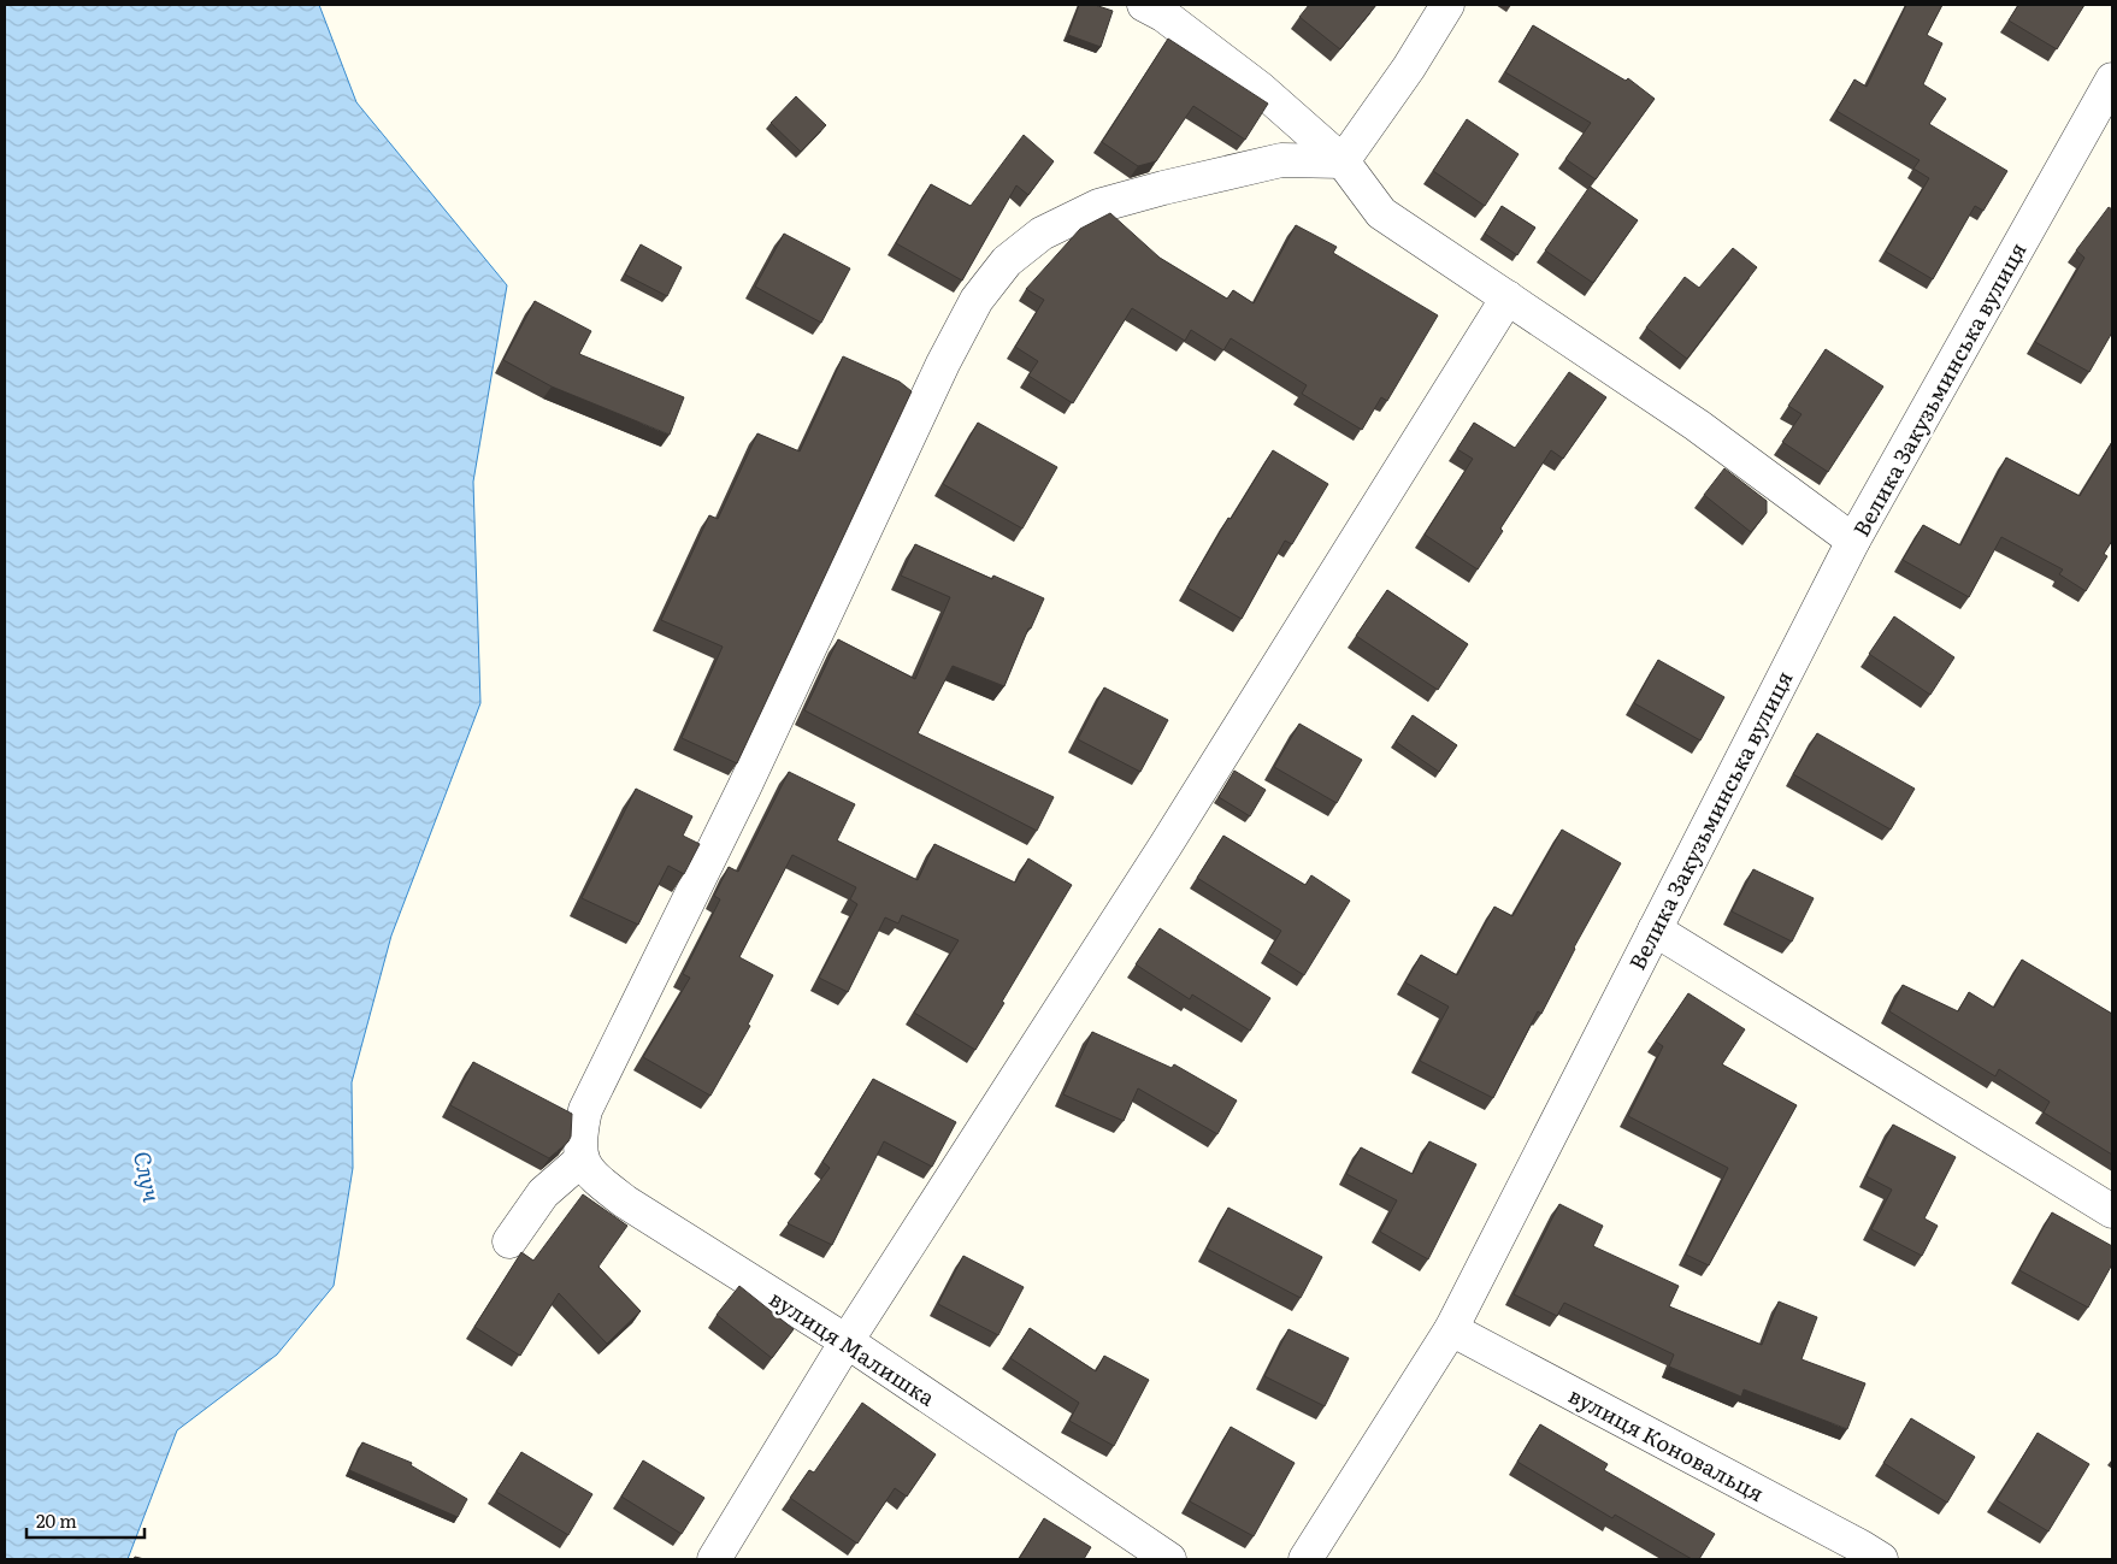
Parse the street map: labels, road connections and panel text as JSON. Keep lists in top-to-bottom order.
{
  "streets": {
    "street": ["Велика Закузьминська вулиця", "вулиця Малишка", "вулиця Коновальця"]
  },
  "crossings": [
    ["Велика Закузьминська вулиця", "вулиця Коновальця"]
  ],
  "water": ["Случ"],
  "scale_bar": "20 m"
}
